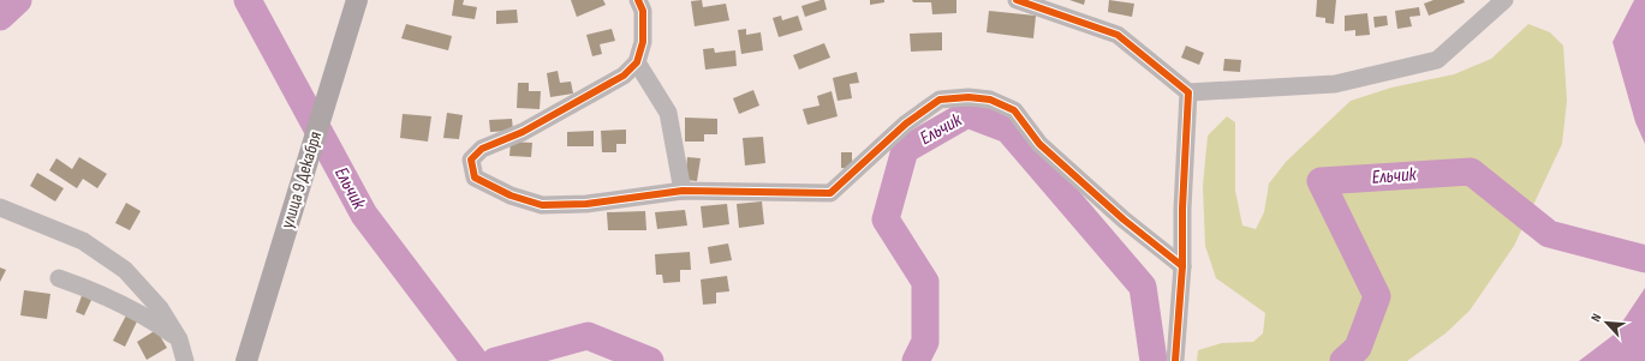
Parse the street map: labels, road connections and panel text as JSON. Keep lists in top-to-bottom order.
{
  "streets": {
    "main road": ["улица 9 Декабря"]
  },
  "water": ["Ельчик"],
  "north": "top left"
}
